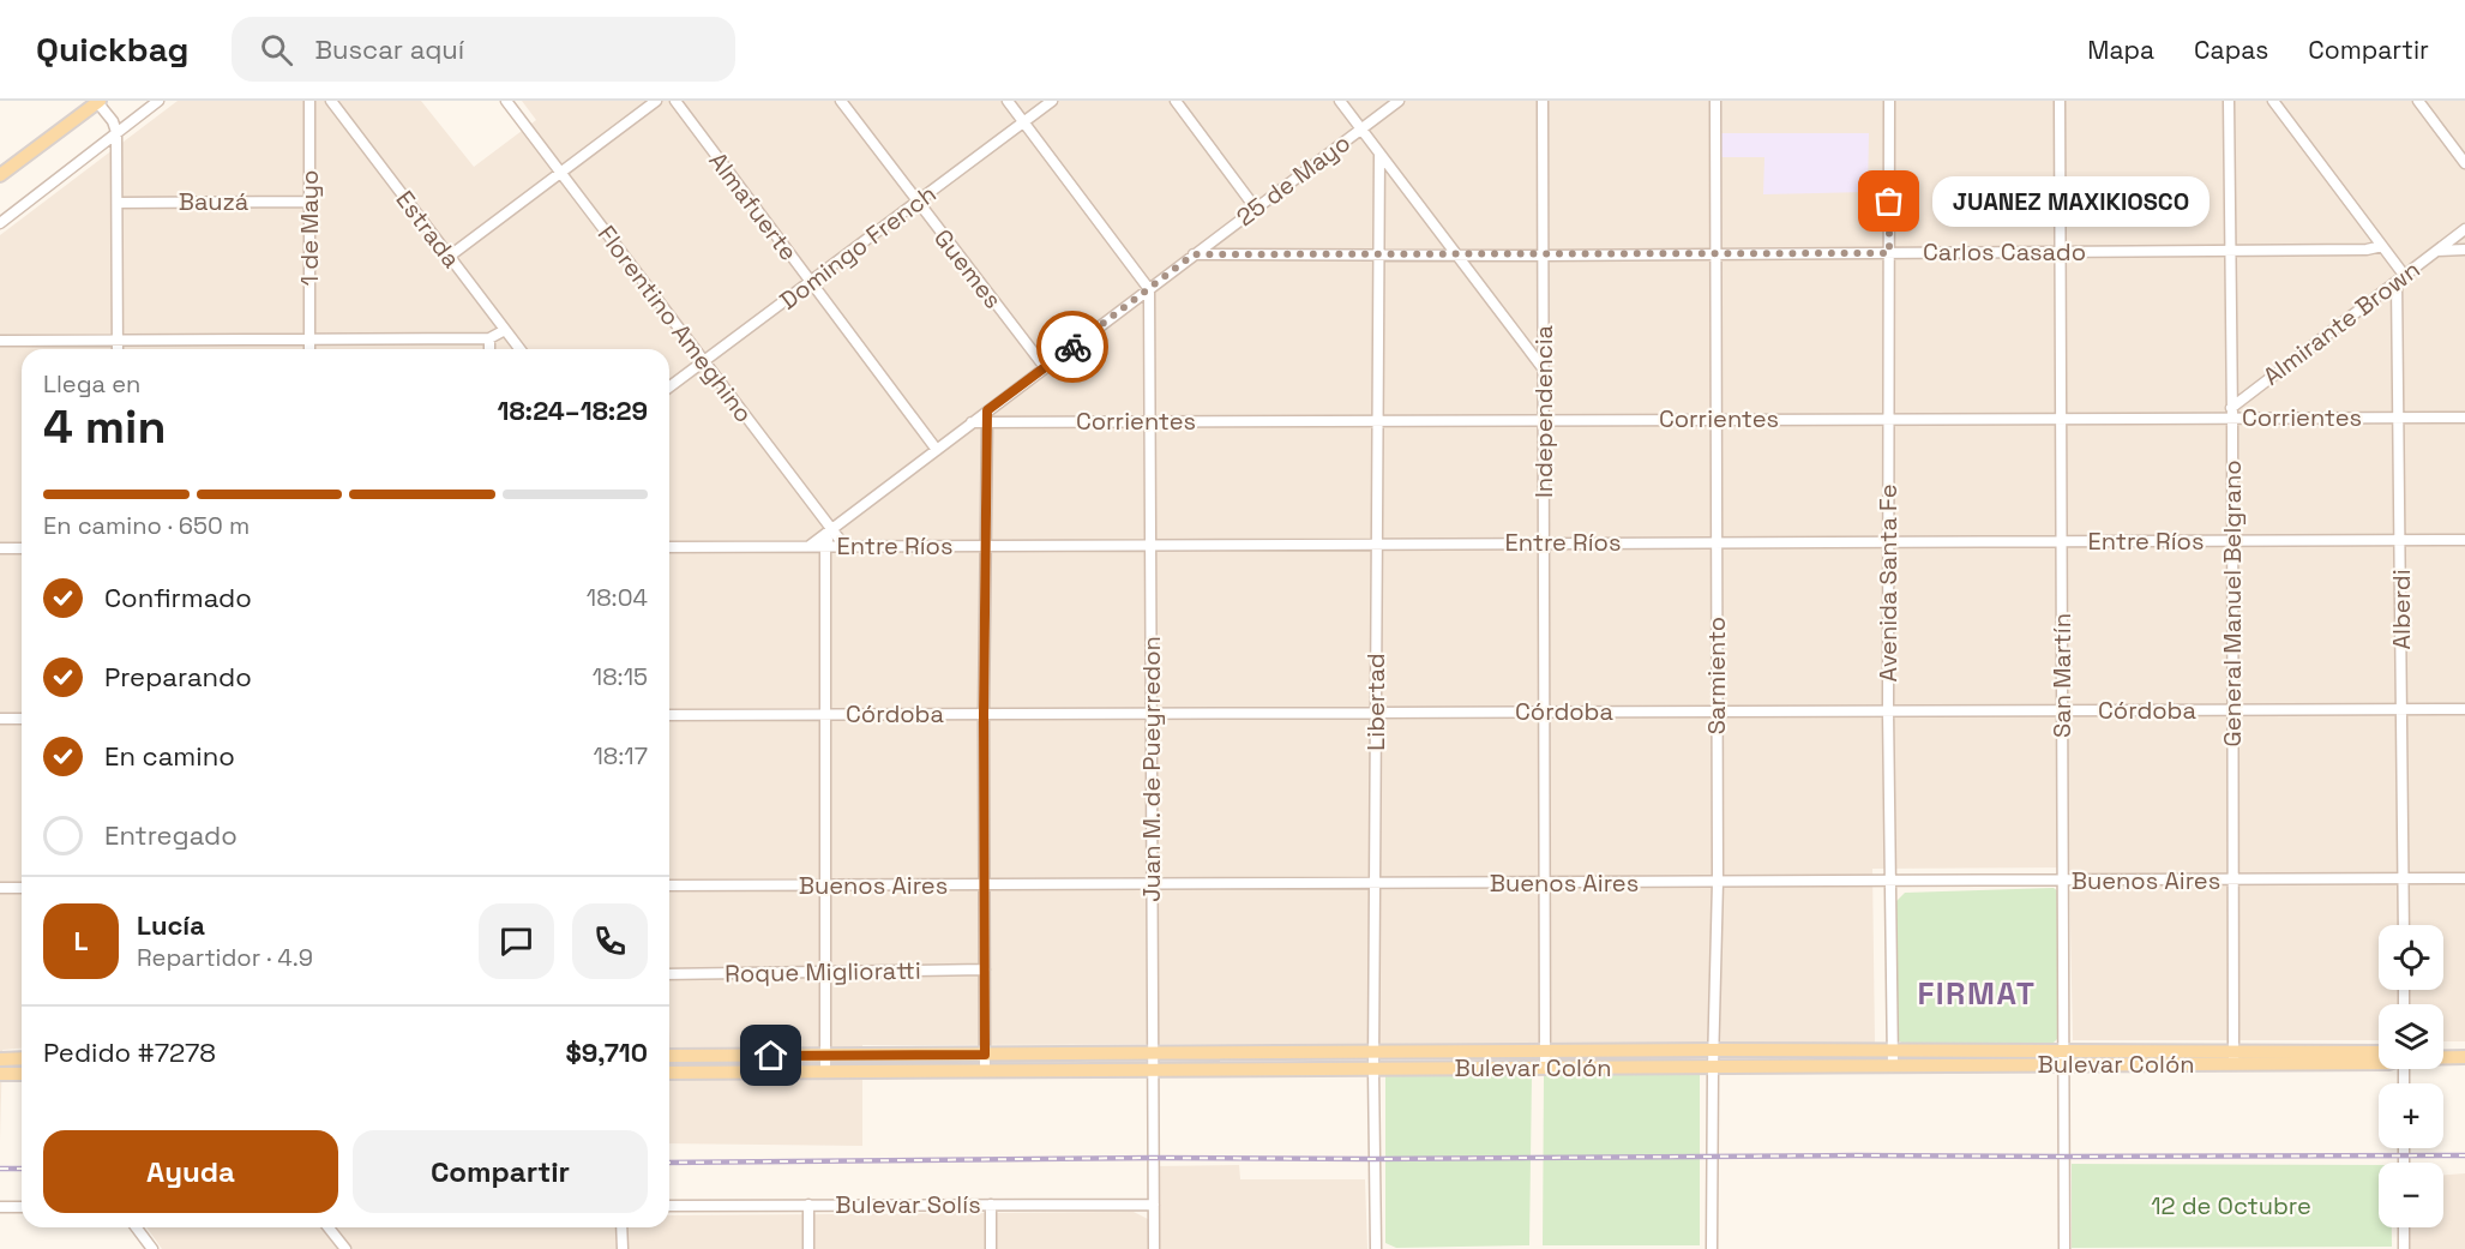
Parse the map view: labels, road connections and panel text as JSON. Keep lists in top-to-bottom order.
{
  "streets": {
    "main road": ["Bulevar Colón"],
    "street": [
      "25 de Mayo",
      "Bauzá",
      "Almafuerte",
      "1 de Mayo",
      "Estrada",
      "Domingo French",
      "Carlos Casado",
      "Guemes",
      "Almirante Brown",
      "Florentino Ameghino",
      "Independencia",
      "Corrientes",
      "Entre Ríos",
      "Avenida Santa Fe",
      "General Manuel Belgrano",
      "Alberdi",
      "Sarmiento",
      "San Martín",
      "Libertad",
      "Córdoba",
      "Juan M. de Pueyrredon",
      "Buenos Aires",
      "Roque Miglioratti",
      "Bulevar Solís"
    ]
  },
  "crossings": [
    ["25 de Mayo", "Almafuerte"],
    ["25 de Mayo", "Carlos Casado"],
    ["25 de Mayo", "Guemes"],
    ["25 de Mayo", "Florentino Ameghino"],
    ["25 de Mayo", "Corrientes"],
    ["25 de Mayo", "Entre Ríos"],
    ["25 de Mayo", "Juan M. de Pueyrredon"],
    ["Bauzá", "1 de Mayo"],
    ["Almafuerte", "Domingo French"],
    ["Domingo French", "Guemes"],
    ["Domingo French", "Florentino Ameghino"],
    ["Carlos Casado", "Independencia"],
    ["Carlos Casado", "Avenida Santa Fe"],
    ["Carlos Casado", "General Manuel Belgrano"],
    ["Carlos Casado", "Sarmiento"],
    ["Carlos Casado", "San Martín"],
    ["Carlos Casado", "Libertad"],
    ["Almirante Brown", "Corrientes"],
    ["Almirante Brown", "General Manuel Belgrano"],
    ["Almirante Brown", "Alberdi"],
    ["Florentino Ameghino", "Entre Ríos"],
    ["Independencia", "Corrientes"],
    ["Independencia", "Entre Ríos"],
    ["Independencia", "Córdoba"],
    ["Independencia", "Buenos Aires"],
    ["Independencia", "Bulevar Colón"],
    ["Corrientes", "Avenida Santa Fe"],
    ["Corrientes", "General Manuel Belgrano"],
    ["Corrientes", "Alberdi"],
    ["Corrientes", "Sarmiento"],
    ["Corrientes", "San Martín"],
    ["Corrientes", "Libertad"],
    ["Corrientes", "Juan M. de Pueyrredon"],
    ["Entre Ríos", "Avenida Santa Fe"],
    ["Entre Ríos", "General Manuel Belgrano"],
    ["Entre Ríos", "Alberdi"],
    ["Entre Ríos", "Sarmiento"],
    ["Entre Ríos", "San Martín"],
    ["Entre Ríos", "Libertad"],
    ["Entre Ríos", "Juan M. de Pueyrredon"],
    ["Avenida Santa Fe", "Córdoba"],
    ["Avenida Santa Fe", "Buenos Aires"],
    ["Avenida Santa Fe", "Bulevar Colón"],
    ["General Manuel Belgrano", "Córdoba"],
    ["General Manuel Belgrano", "Buenos Aires"],
    ["General Manuel Belgrano", "Bulevar Colón"],
    ["Alberdi", "Córdoba"],
    ["Alberdi", "Buenos Aires"],
    ["Sarmiento", "Córdoba"],
    ["Sarmiento", "Buenos Aires"],
    ["Sarmiento", "Bulevar Colón"],
    ["San Martín", "Córdoba"],
    ["San Martín", "Buenos Aires"],
    ["San Martín", "Bulevar Colón"],
    ["Libertad", "Córdoba"],
    ["Libertad", "Buenos Aires"],
    ["Libertad", "Bulevar Colón"],
    ["Córdoba", "Juan M. de Pueyrredon"],
    ["Juan M. de Pueyrredon", "Buenos Aires"],
    ["Juan M. de Pueyrredon", "Bulevar Colón"],
    ["Juan M. de Pueyrredon", "Bulevar Solís"]
  ],
  "districts": ["FIRMAT"],
  "parks": ["12 de Octubre"],
  "places": ["JUANEZ MAXIKIOSCO"],
  "page": {
    "header": "Quickbag",
    "search": "Buscar aquí",
    "nav": ["Mapa", "Capas", "Compartir"],
    "bubble": "JUANEZ MAXIKIOSCO",
    "heading": ["4 min", "Llega en", "18:24–18:29"],
    "panel": [
      "Lucía",
      "Repartidor · 4.9",
      "Pedido #7278",
      "$9,710"
    ],
    "bar": "En camino · 650 m",
    "list": [
      ["Confirmado", "18:04"],
      ["Preparando", "18:15"],
      ["En camino", "18:17"],
      "Entregado"
    ],
    "round": "L",
    "map_buttons": ["+", "−"],
    "buttons": ["Ayuda", "Compartir"]
  }
}
